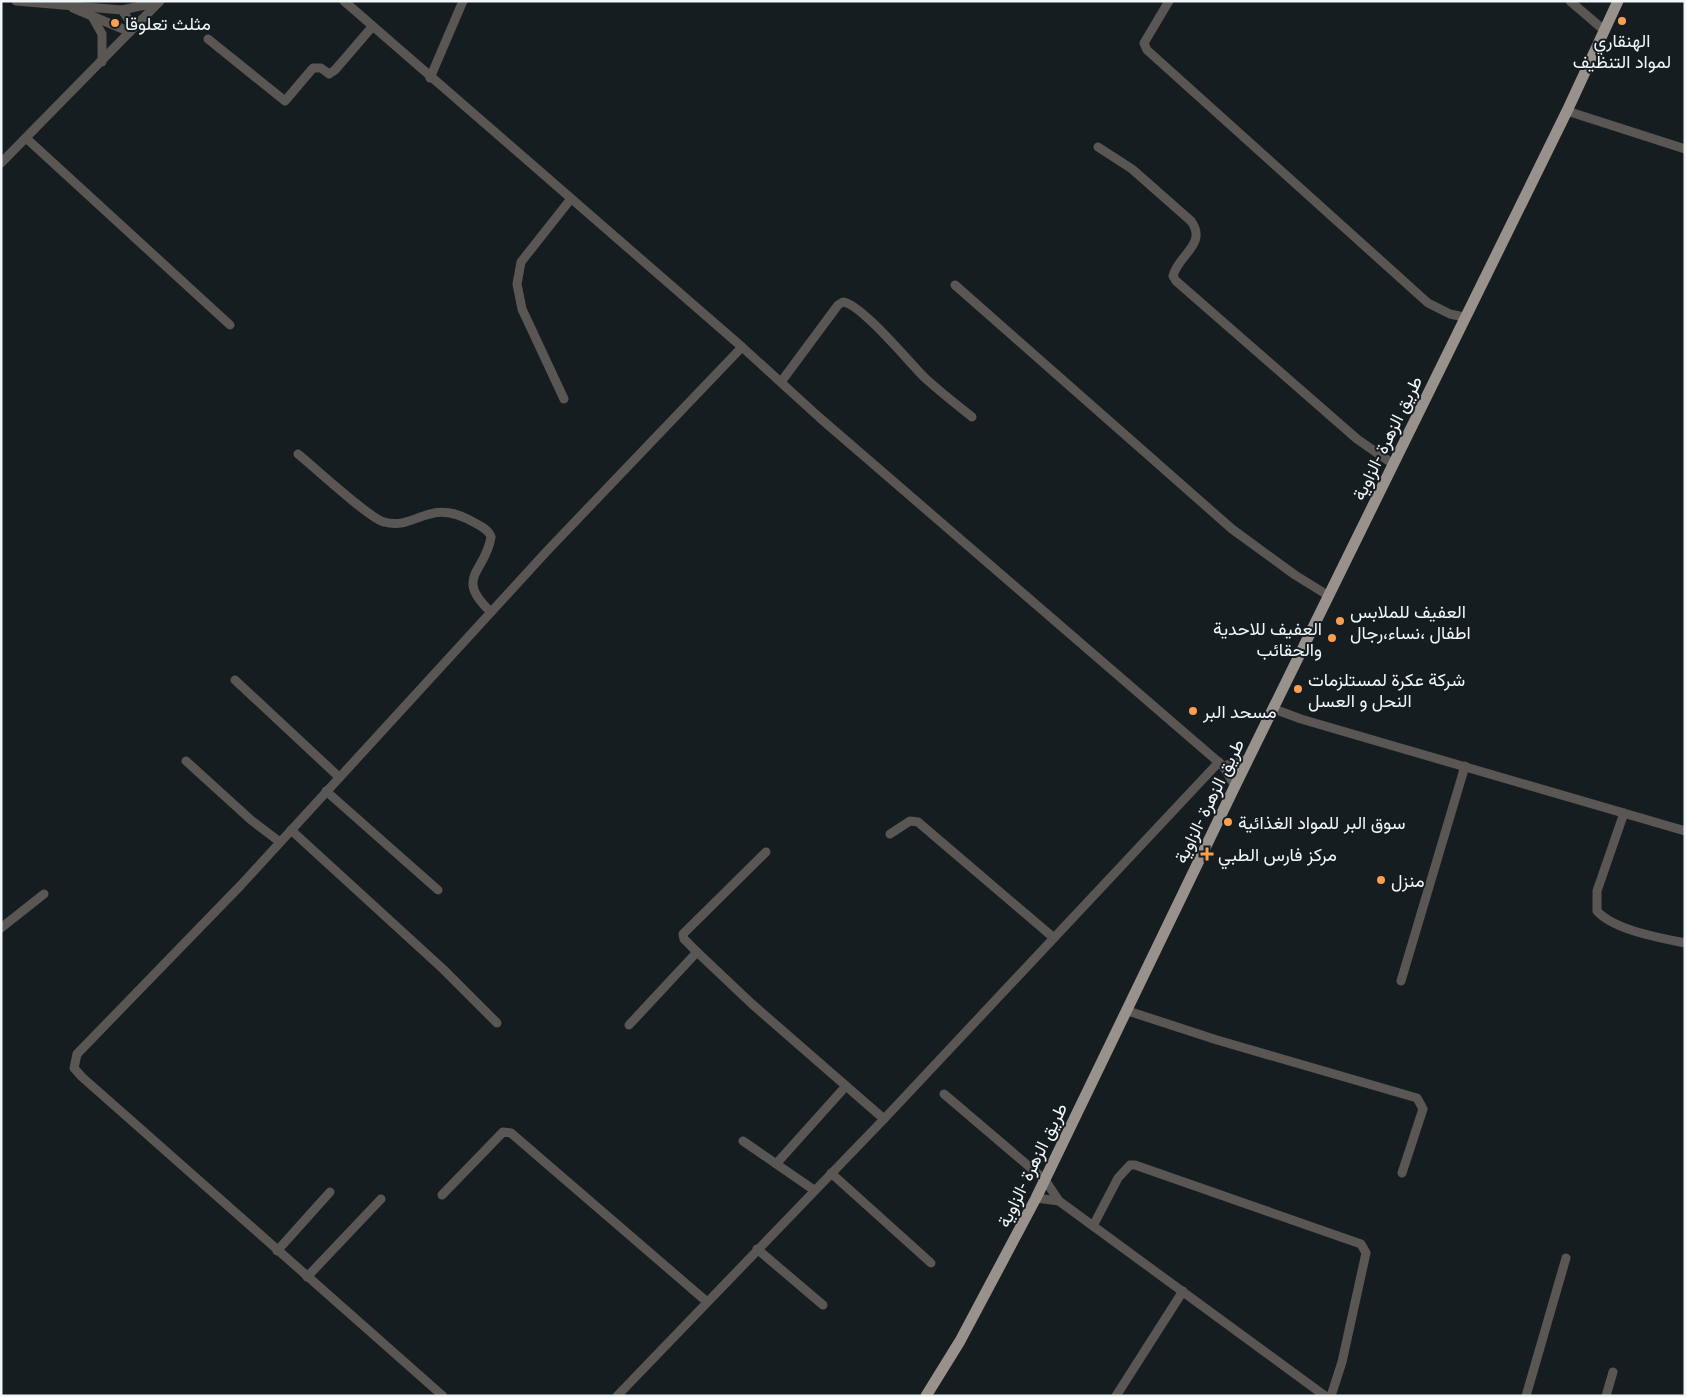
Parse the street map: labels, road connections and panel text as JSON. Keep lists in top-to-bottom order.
{
  "streets": {
    "main road": ["طريق الزهرة -الزاوية"]
  },
  "places": {
    "other": [
      "الهنقاري لمواد التنظيف",
      "مثلث تعلوقا",
      "العفيف للملابس اطفال ،نساء،رجال",
      "العفيف للاحدية والحقائب",
      "شركة عكرة لمستلزمات النحل و العسل",
      "مسحد البر",
      "سوق البر للمواد الغذائية",
      "منزل"
    ],
    "health": ["مركز فارس الطبي"]
  }
}
